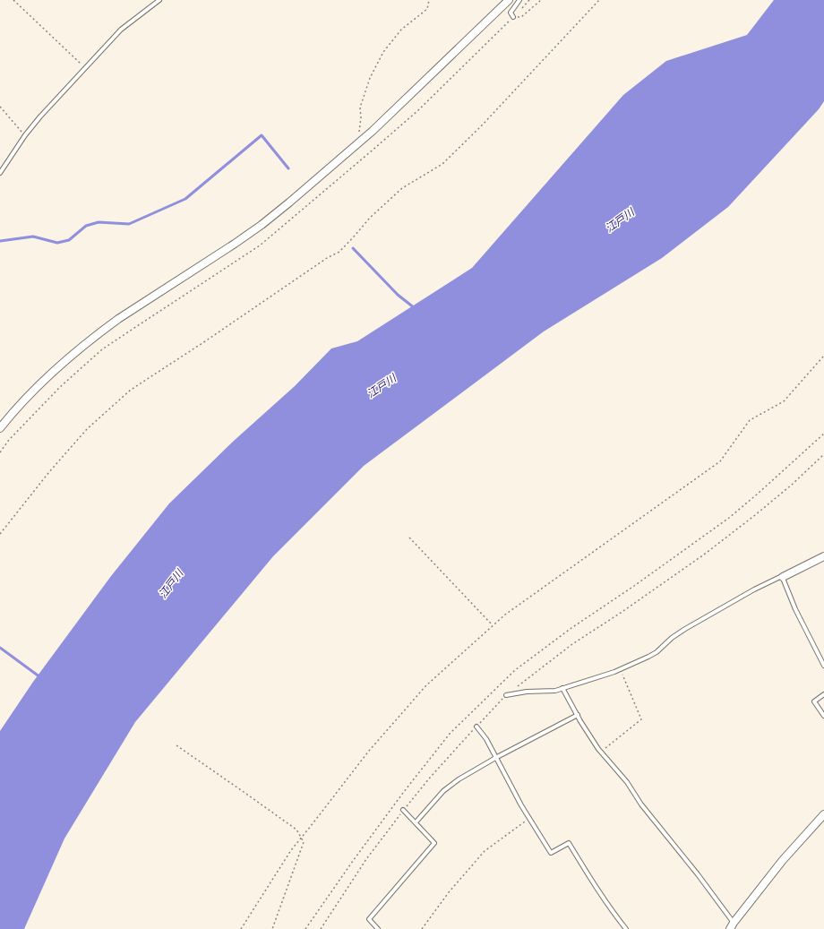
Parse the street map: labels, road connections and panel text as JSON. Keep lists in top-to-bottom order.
{
  "water": ["江戸川"]
}
